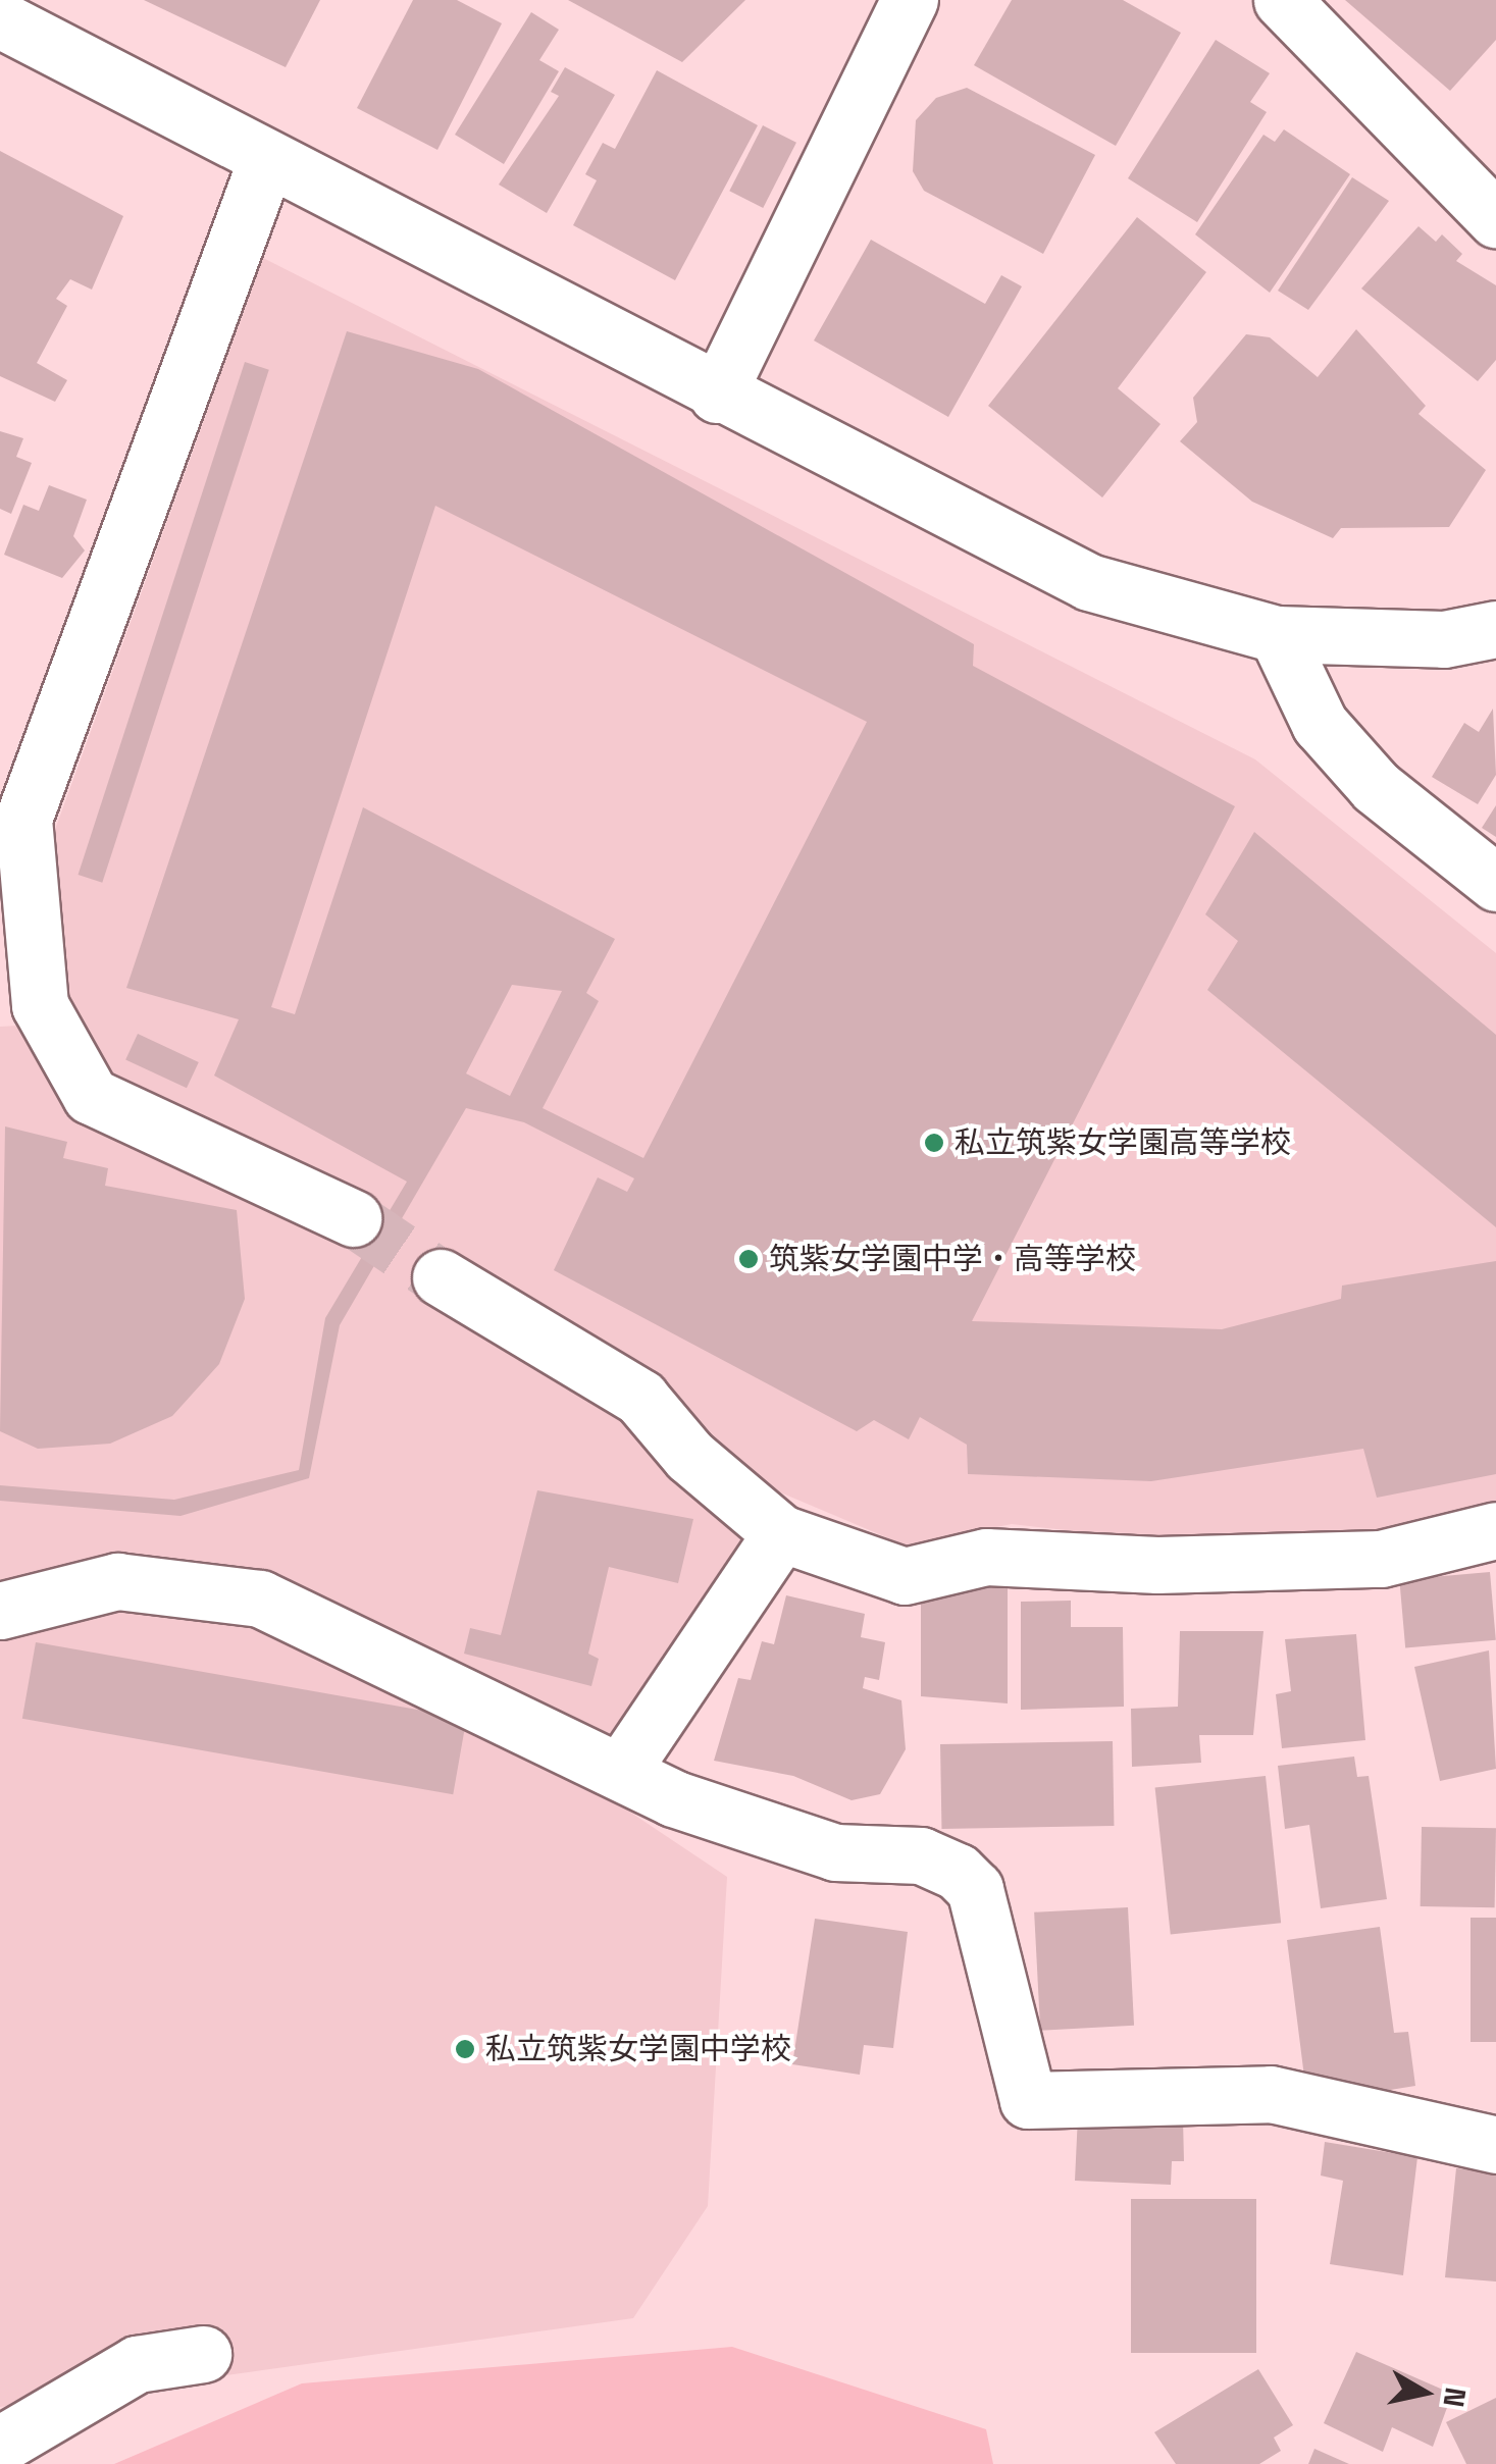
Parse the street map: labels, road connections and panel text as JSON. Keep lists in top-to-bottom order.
{
  "places": ["私立筑紫女学園高等学校", "筑紫女学園中学・高等学校", "私立筑紫女学園中学校"],
  "north": "right"
}
